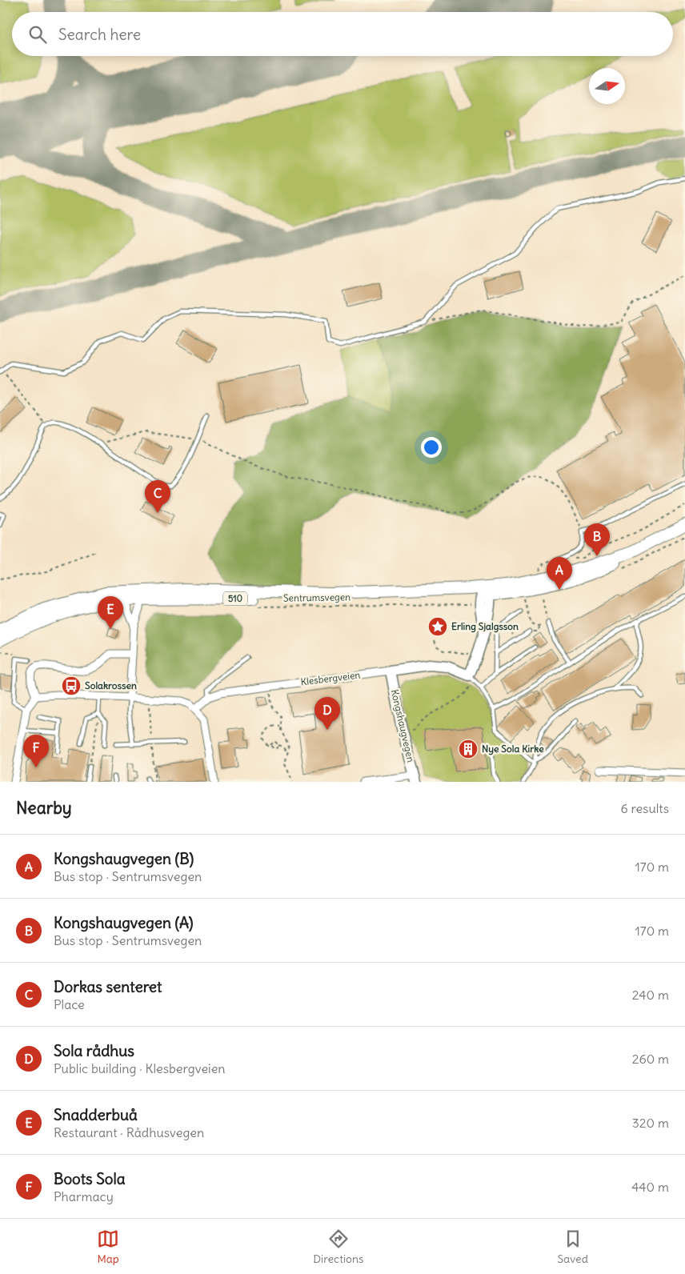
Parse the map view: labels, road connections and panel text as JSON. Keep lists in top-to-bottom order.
{
  "streets": {
    "main road": ["Sentrumsvegen", "510"],
    "street": ["Klesbergveien", "Kongshaugvegen"]
  },
  "crossings": [
    ["Klesbergveien", "Kongshaugvegen"]
  ],
  "places": {
    "place": ["Erling Sjalgsson"],
    "bus stop": ["Solakrossen"],
    "building": ["Nye Sola Kirke"]
  },
  "north": "right",
  "page": {
    "search": "Search here",
    "pins": [
      "C",
      "B",
      "A",
      "E",
      "D",
      "F"
    ],
    "heading": ["Nearby", "6 results"],
    "list": [
      {
        "mark": "A",
        "name": "Kongshaugvegen (B)",
        "note": "Bus stop · Sentrumsvegen",
        "value": "170 m"
      },
      {
        "mark": "B",
        "name": "Kongshaugvegen (A)",
        "note": "Bus stop · Sentrumsvegen",
        "value": "170 m"
      },
      {
        "mark": "C",
        "name": "Dorkas senteret",
        "note": "Place",
        "value": "240 m"
      },
      {
        "mark": "D",
        "name": "Sola rådhus",
        "note": "Public building · Klesbergveien",
        "value": "260 m"
      },
      {
        "mark": "E",
        "name": "Snadderbuå",
        "note": "Restaurant · Rådhusvegen",
        "value": "320 m"
      },
      {
        "mark": "F",
        "name": "Boots Sola",
        "note": "Pharmacy",
        "value": "440 m"
      }
    ],
    "nav": ["Map", "Directions", "Saved"]
  }
}
